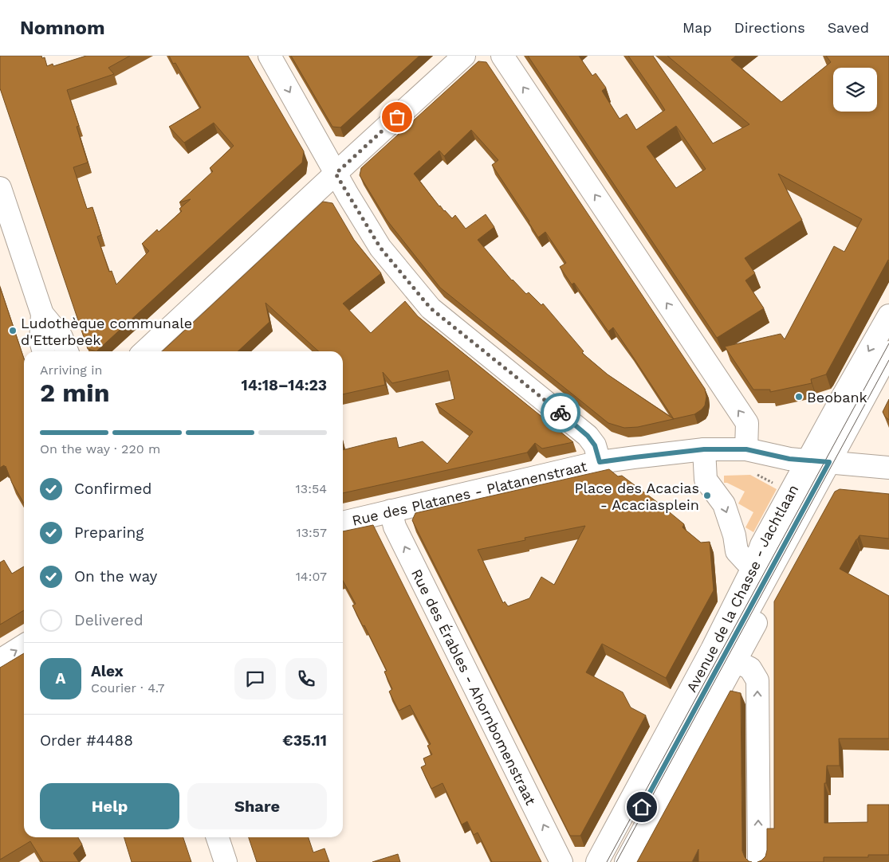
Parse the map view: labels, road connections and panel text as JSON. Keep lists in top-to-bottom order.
{
  "streets": {
    "street": ["Rue des Platanes - Platanenstraat", "Avenue de la Chasse - Jachtlaan", "Rue des Érables - Ahornbomenstraat"]
  },
  "crossings": [
    ["Rue des Platanes - Platanenstraat", "Rue des Érables - Ahornbomenstraat"]
  ],
  "one_way": ["Rue des Érables - Ahornbomenstraat"],
  "places": ["Ludothèque communale d'Etterbeek", "Beobank", "Place des Acacias - Acaciasplein"],
  "page": {
    "header": "Nomnom",
    "nav": ["Map", "Directions", "Saved"],
    "heading": ["2 min", "Arriving in", "14:18–14:23"],
    "panel": [
      "Alex",
      "Courier · 4.7",
      "Order #4488",
      "€35.11"
    ],
    "bar": "On the way · 220 m",
    "list": [
      ["Confirmed", "13:54"],
      ["Preparing", "13:57"],
      ["On the way", "14:07"],
      "Delivered"
    ],
    "round": "A",
    "buttons": ["Help", "Share"]
  }
}
